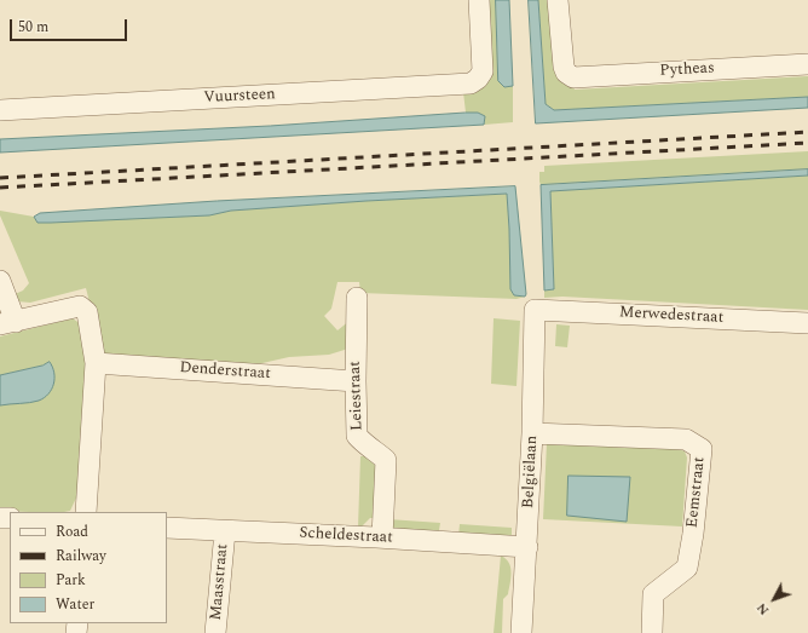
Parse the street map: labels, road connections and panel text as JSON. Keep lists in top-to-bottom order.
{
  "streets": {
    "street": [
      "Pytheas",
      "Vuursteen",
      "Merwedestraat",
      "Denderstraat",
      "Leiestraat",
      "Belgiëlaan",
      "Eemstraat",
      "Scheldestraat",
      "Maasstraat"
    ]
  },
  "crossings": [
    ["Merwedestraat", "Belgiëlaan"],
    ["Denderstraat", "Leiestraat"],
    ["Leiestraat", "Scheldestraat"],
    ["Belgiëlaan", "Eemstraat"],
    ["Belgiëlaan", "Scheldestraat"],
    ["Scheldestraat", "Maasstraat"]
  ],
  "legend": [
    "Road",
    "Railway",
    "Park",
    "Water"
  ],
  "scale_bar": "50 m",
  "north": "bottom left"
}
